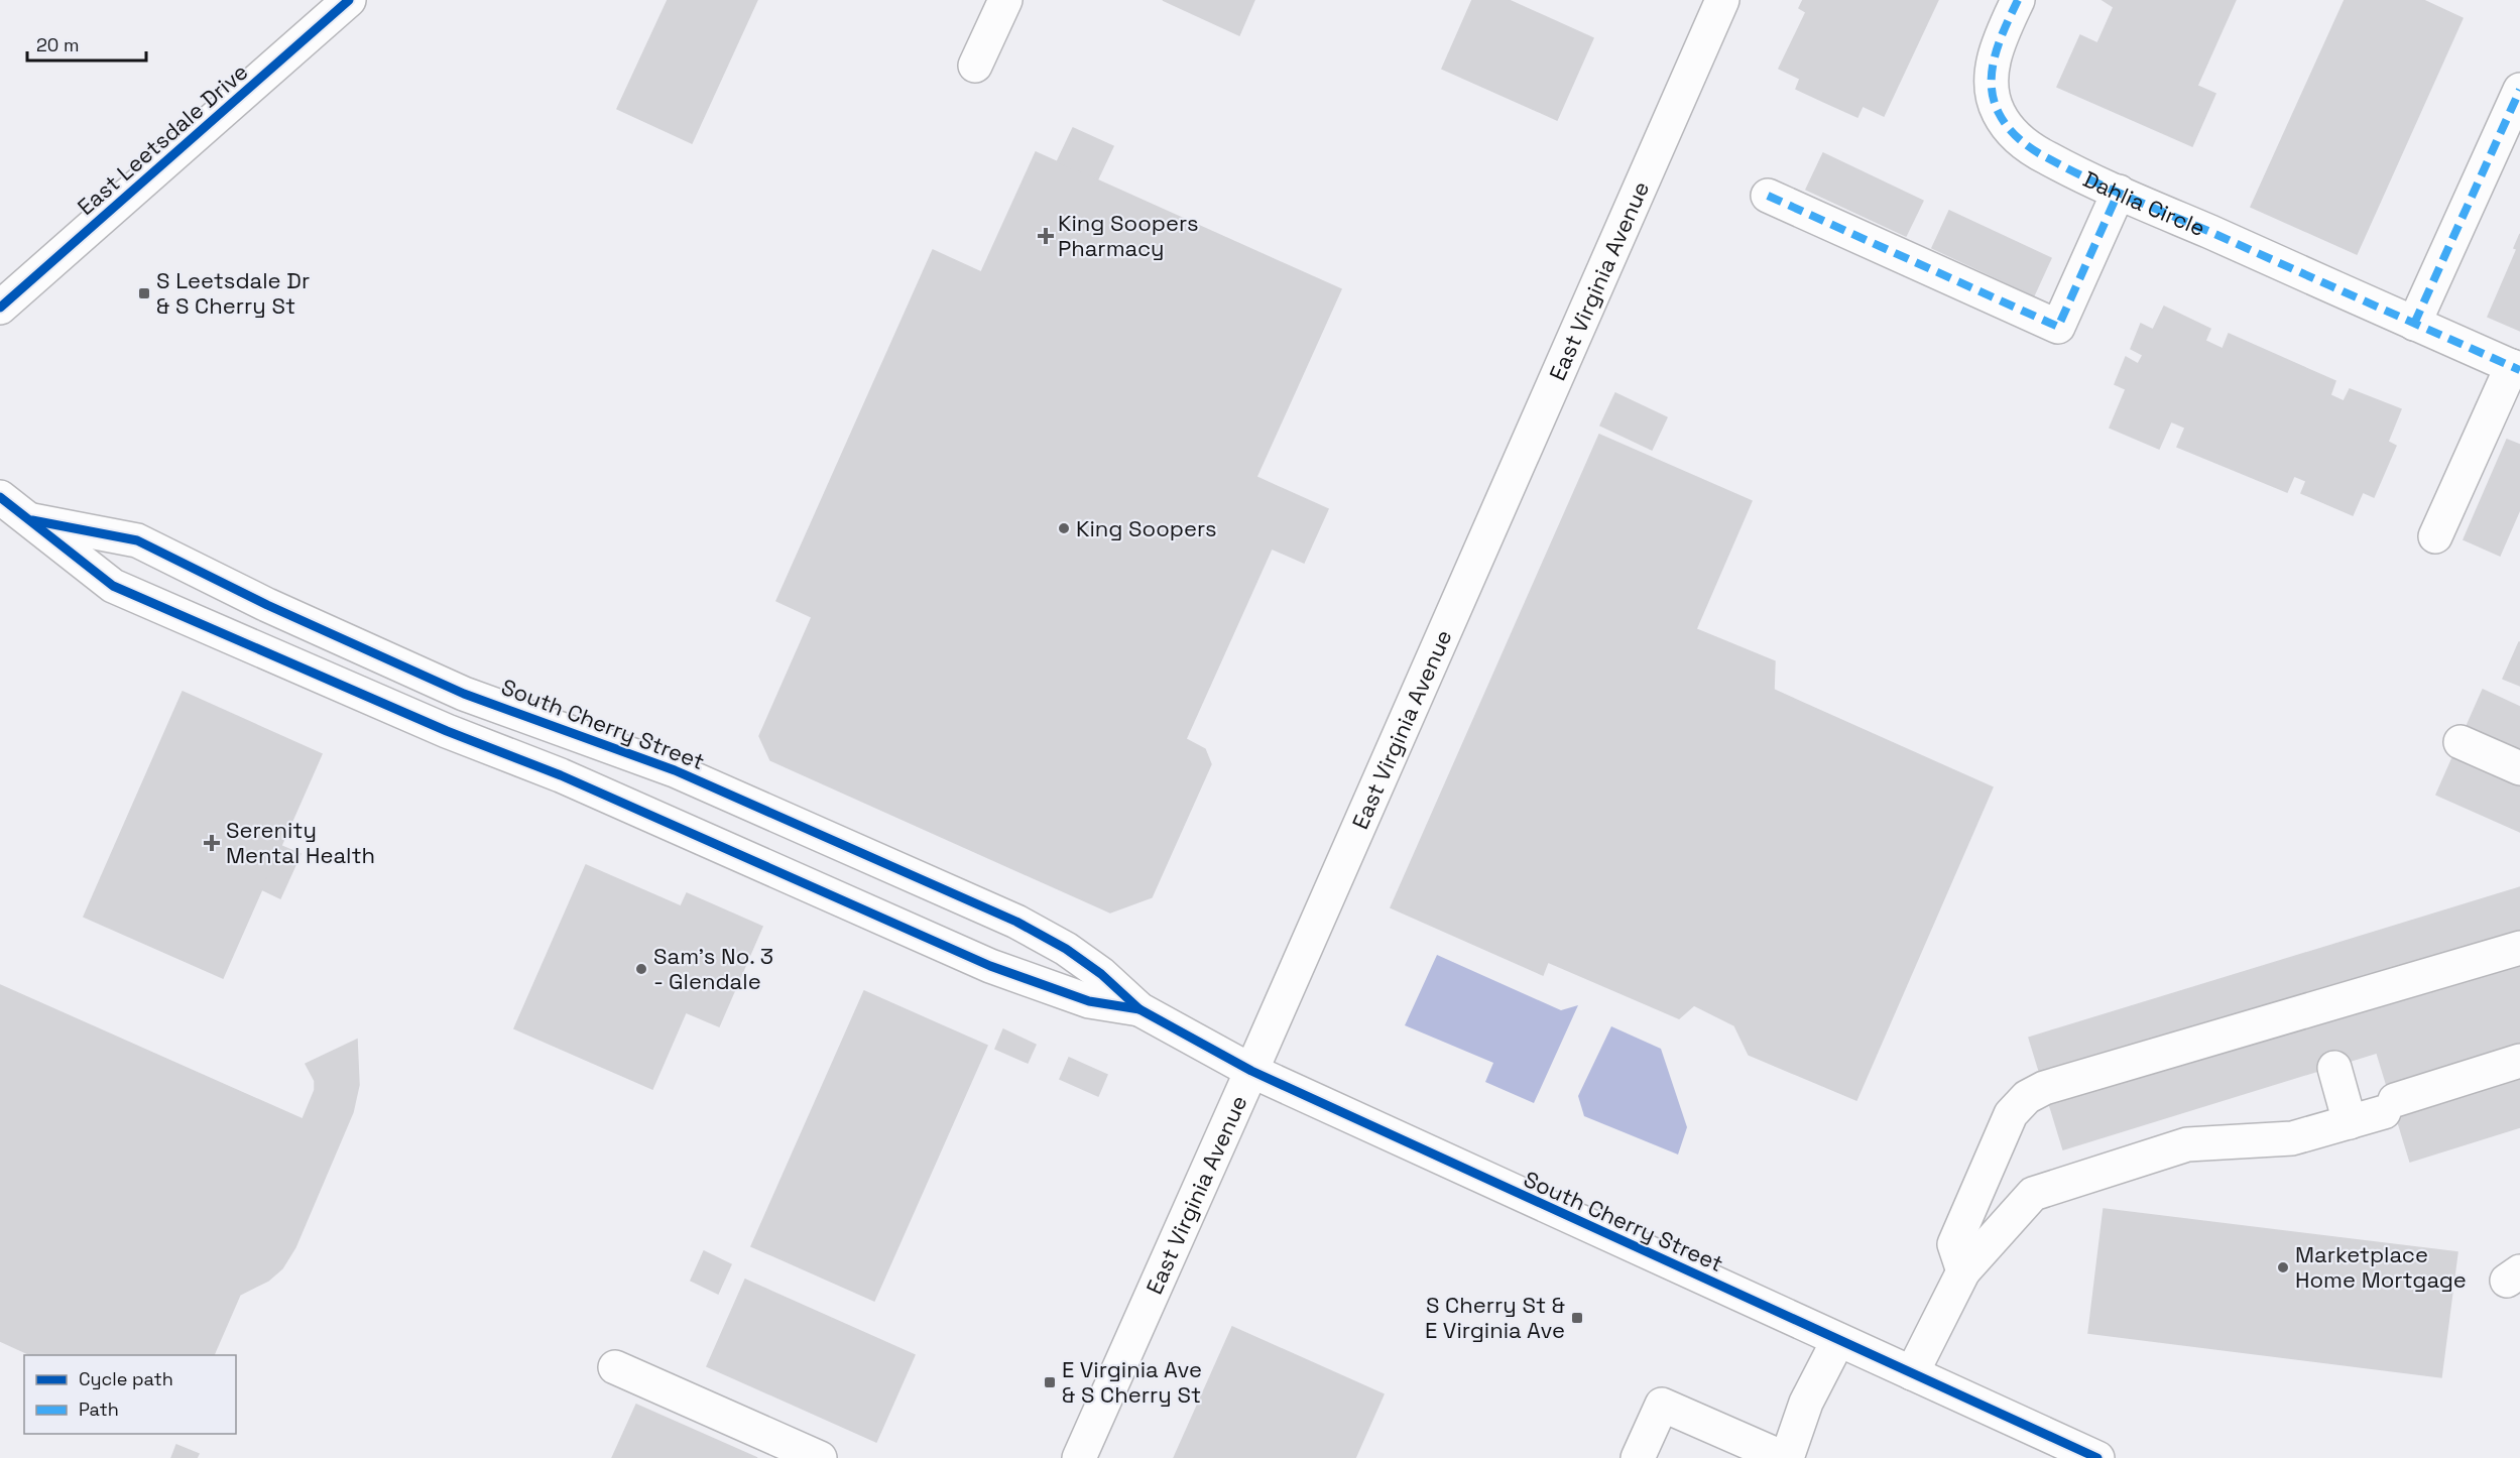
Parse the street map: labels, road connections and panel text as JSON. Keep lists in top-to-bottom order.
{
  "streets": {
    "main road": [
      "East Leetsdale Drive",
      "Dahlia Circle",
      "East Virginia Avenue",
      "South Cherry Street"
    ]
  },
  "crossings": [
    ["East Virginia Avenue", "South Cherry Street"]
  ],
  "places": {
    "health": ["King Soopers Pharmacy", "Serenity Mental Health"],
    "transit": ["S Leetsdale Dr & S Cherry St", "S Cherry St & E Virginia Ave", "E Virginia Ave & S Cherry St"],
    "other": ["King Soopers", "Sam's No. 3 - Glendale", "Marketplace Home Mortgage"]
  },
  "legend": ["Cycle path", "Path"],
  "scale_bar": "20 m"
}
